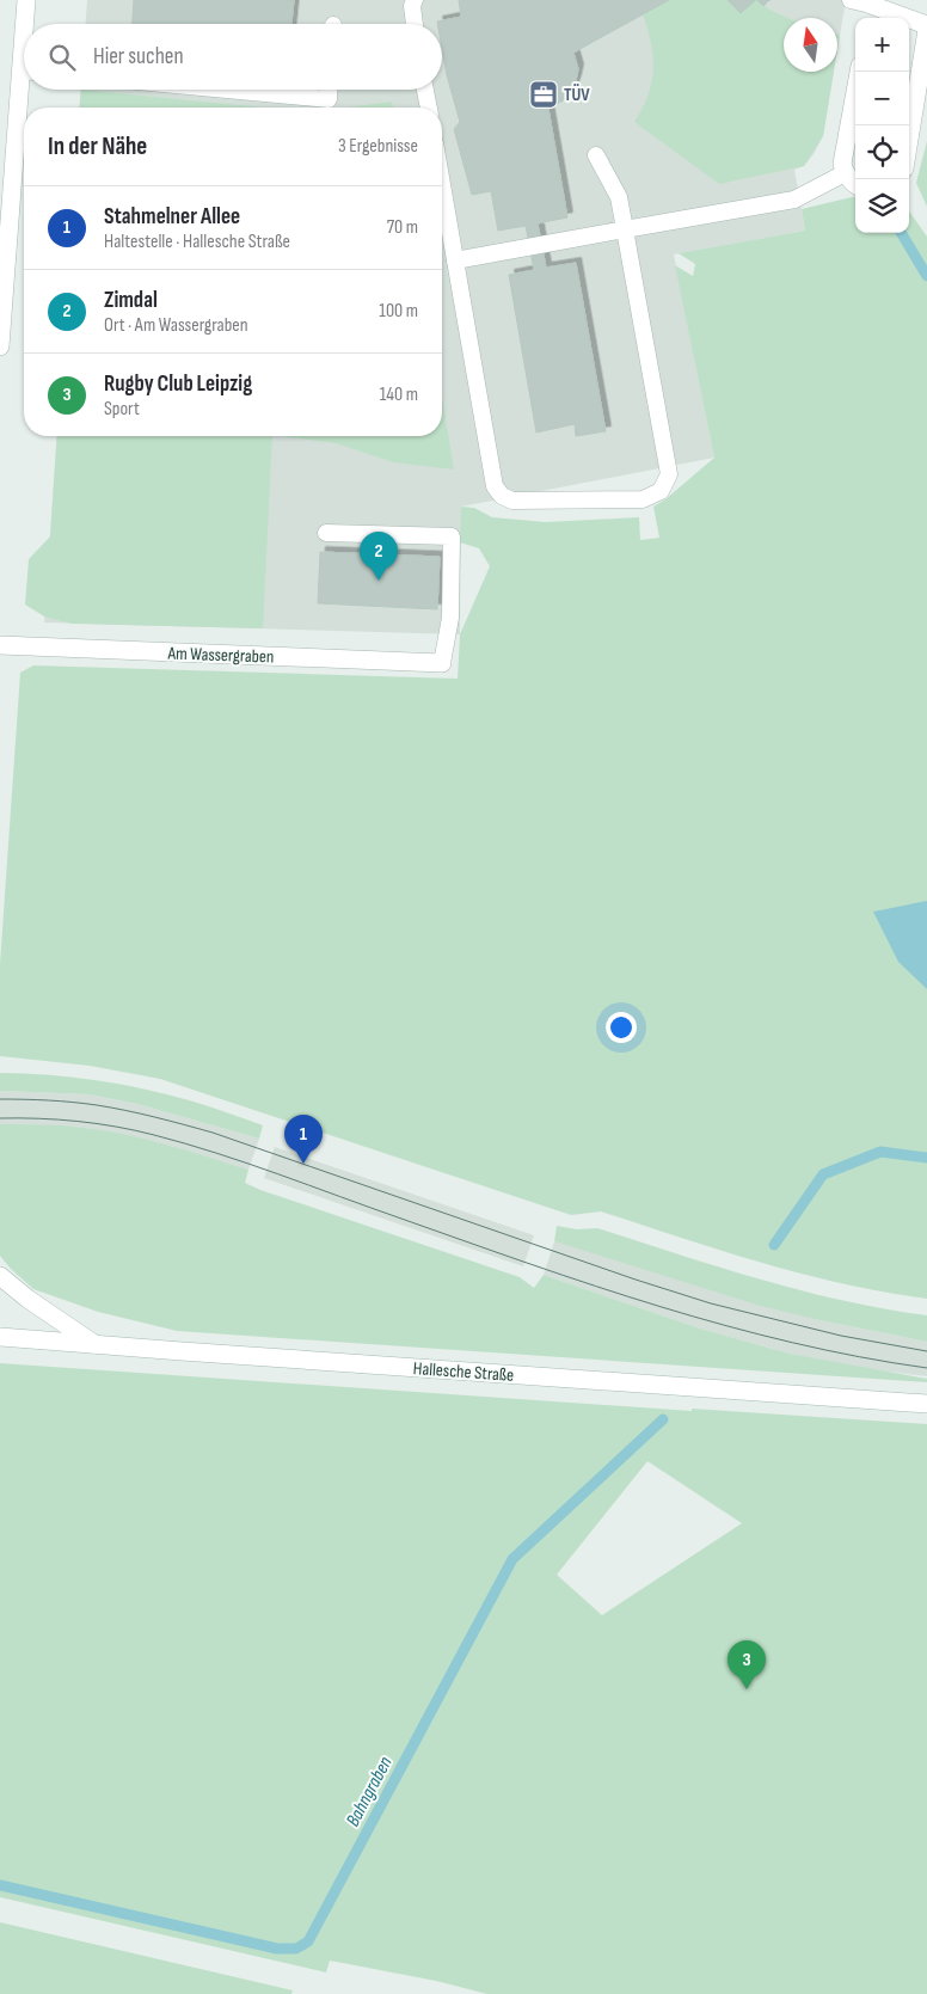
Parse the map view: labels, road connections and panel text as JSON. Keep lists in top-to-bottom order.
{
  "streets": {
    "street": ["Am Wassergraben", "Hallesche Straße"]
  },
  "water": ["Bahngraben"],
  "places": {
    "office": ["TÜV"]
  },
  "north": "top",
  "page": {
    "map_buttons": ["+", "−"],
    "search": "Hier suchen",
    "heading": ["In der Nähe", "3 Ergebnisse"],
    "list": [
      {
        "mark": "1",
        "name": "Stahmelner Allee",
        "note": "Haltestelle · Hallesche Straße",
        "value": "70 m"
      },
      {
        "mark": "2",
        "name": "Zimdal",
        "note": "Ort · Am Wassergraben",
        "value": "100 m"
      },
      {
        "mark": "3",
        "name": "Rugby Club Leipzig",
        "note": "Sport",
        "value": "140 m"
      }
    ],
    "pins": ["2", "1", "3"]
  }
}
